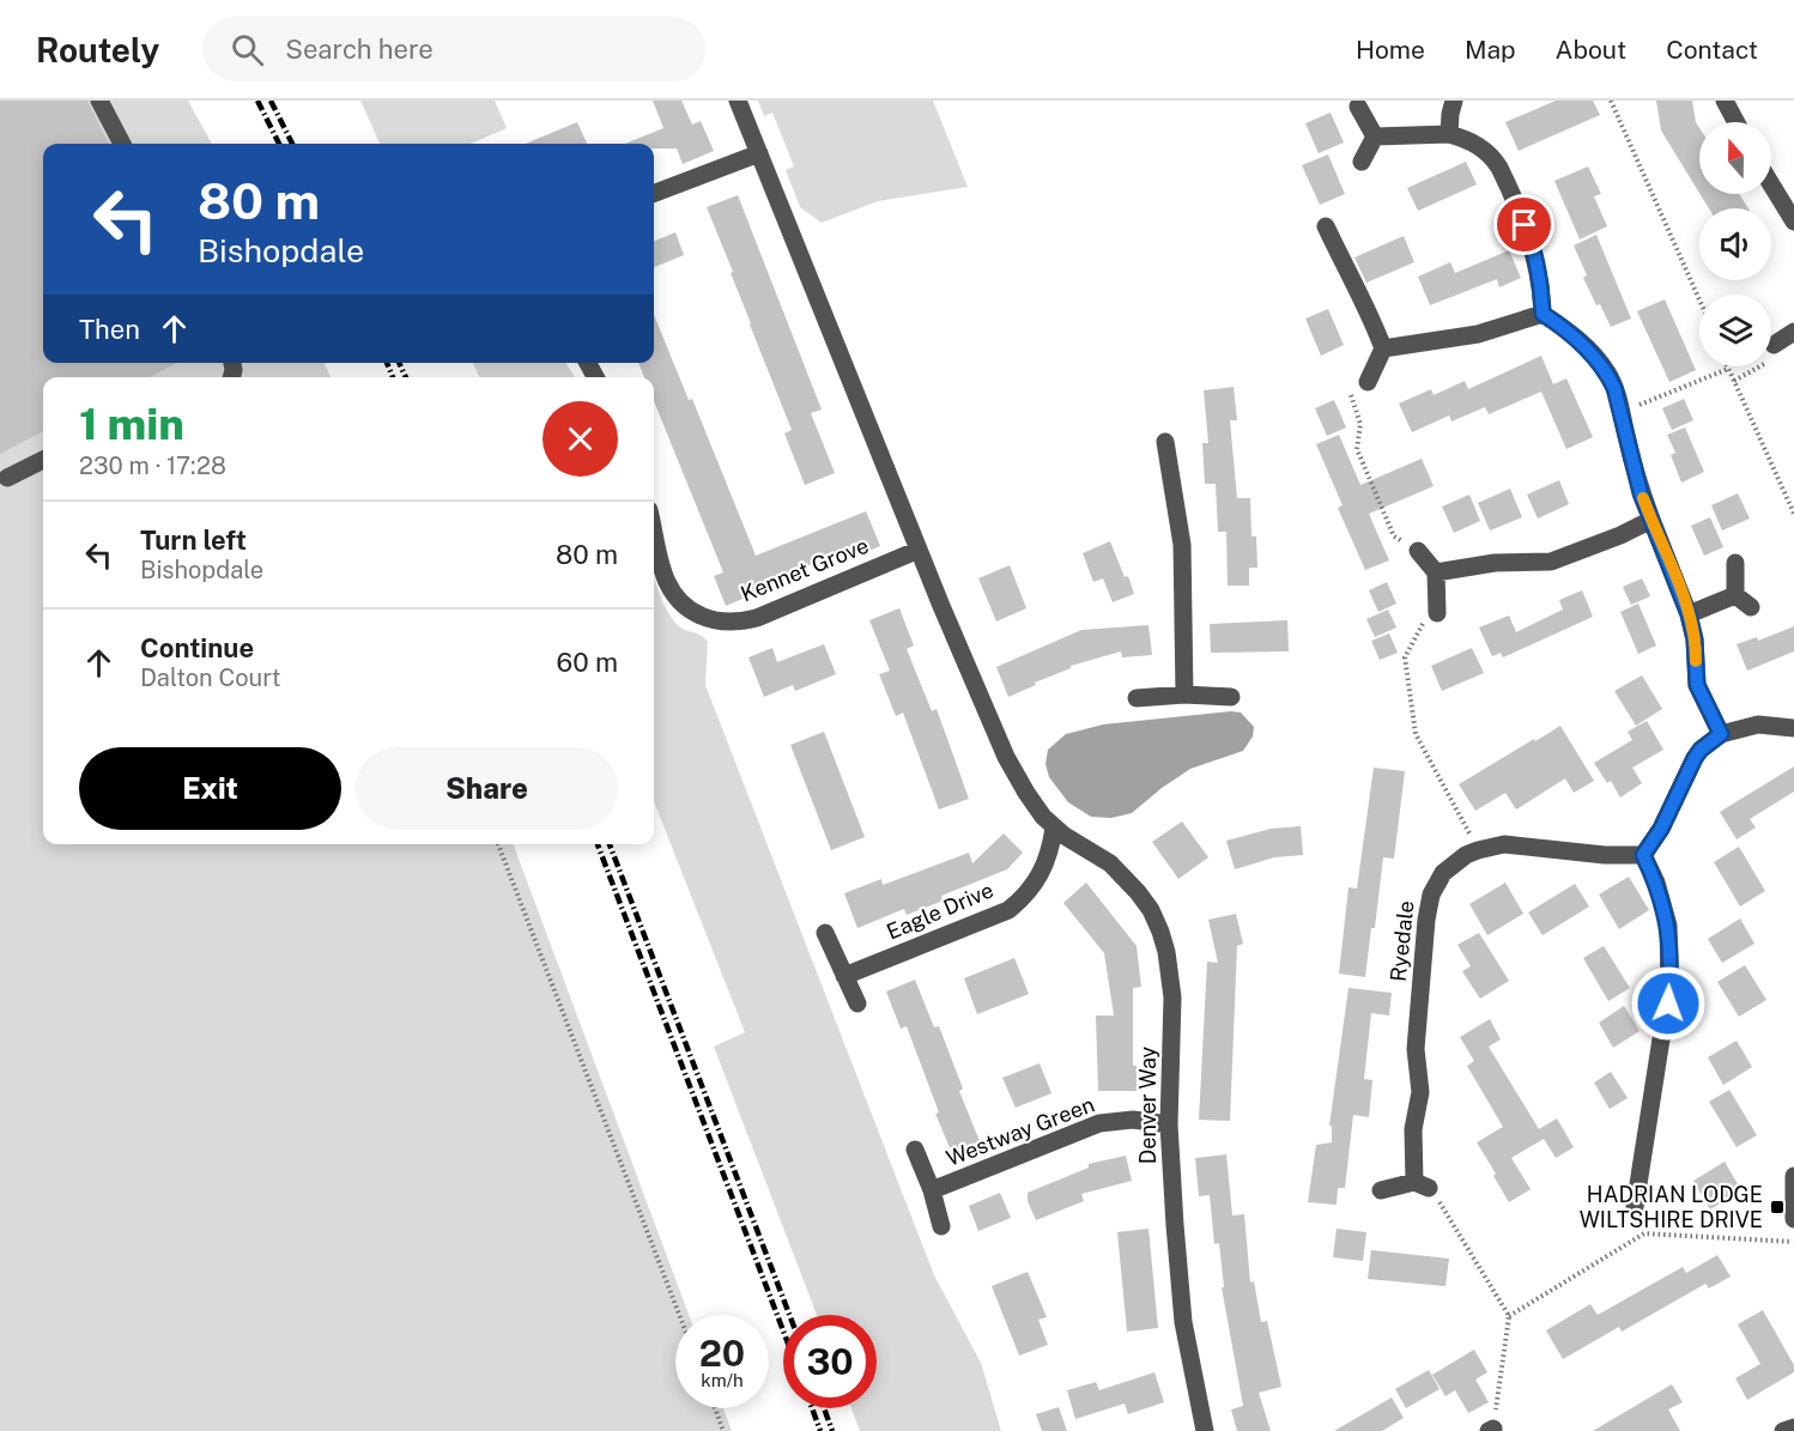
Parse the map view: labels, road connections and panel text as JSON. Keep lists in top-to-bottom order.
{
  "streets": {
    "street": [
      "Kennet Grove",
      "Eagle Drive",
      "Ryedale",
      "Denver Way",
      "Westway Green"
    ]
  },
  "crossings": [
    ["Kennet Grove", "Denver Way"],
    ["Eagle Drive", "Denver Way"],
    ["Denver Way", "Westway Green"]
  ],
  "places": {
    "transit": ["HADRIAN LODGE WILTSHIRE DRIVE"]
  },
  "north": "top",
  "page": {
    "header": "Routely",
    "search": "Search here",
    "nav": [
      "Home",
      "Map",
      "About",
      "Contact"
    ],
    "turn": ["80 m", "Bishopdale"],
    "then": "Then",
    "heading": ["1 min", "230 m · 17:28"],
    "list": [
      {
        "name": "Turn left",
        "note": "Bishopdale",
        "value": "80 m"
      },
      {
        "name": "Continue",
        "note": "Dalton Court",
        "value": "60 m"
      }
    ],
    "buttons": ["Exit", "Share"],
    "speed": "20 km/h",
    "limit": "30"
  }
}
